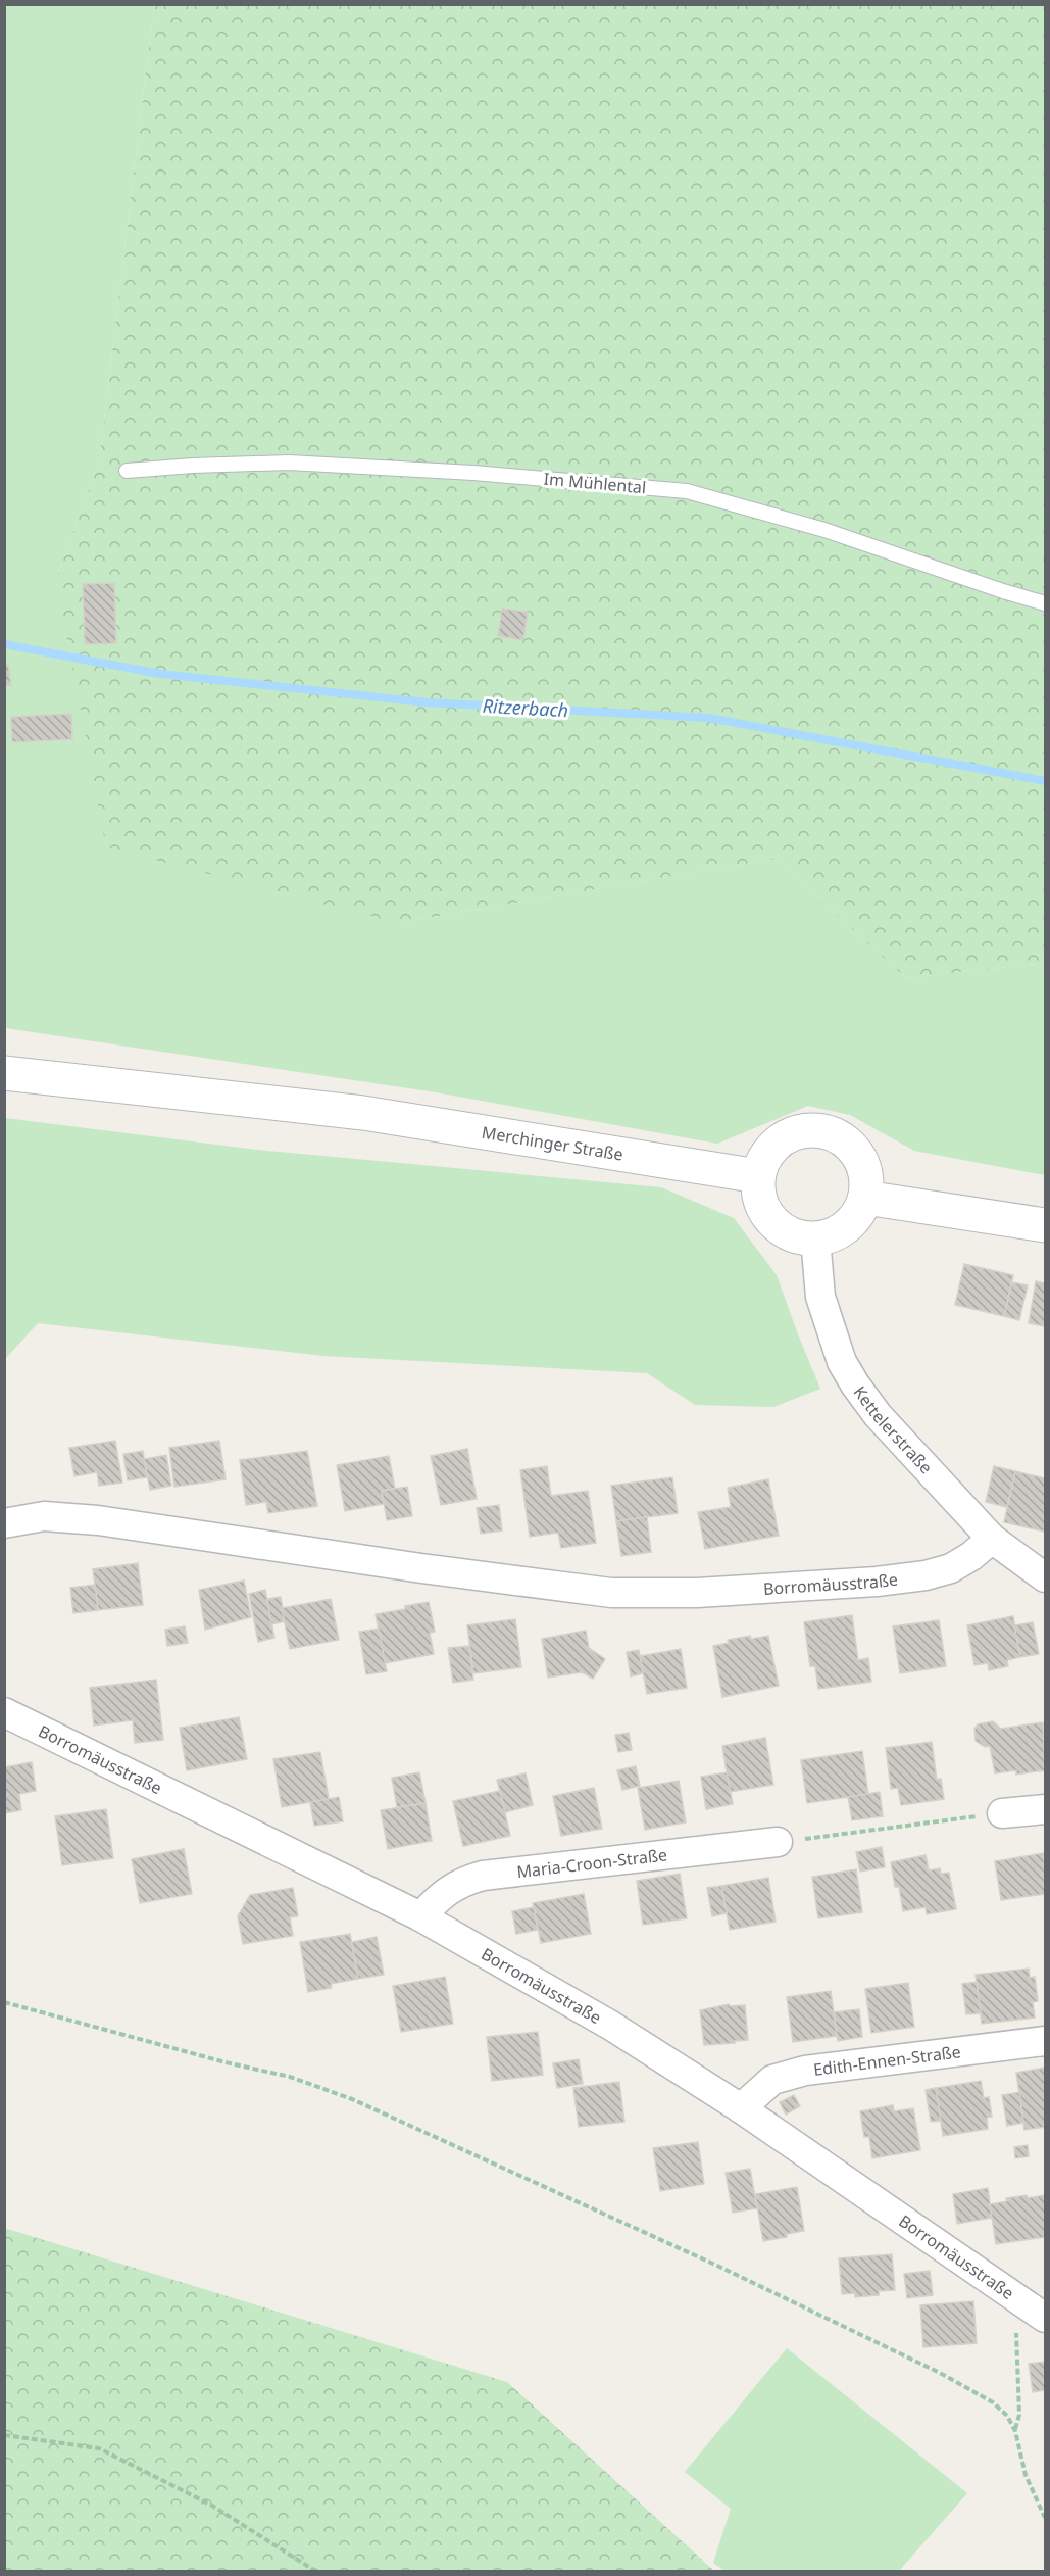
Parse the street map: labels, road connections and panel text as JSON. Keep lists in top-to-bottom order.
{
  "streets": {
    "street": [
      "Merchinger Straße",
      "Kettelerstraße",
      "Borromäusstraße",
      "Maria-Croon-Straße",
      "Edith-Ennen-Straße"
    ],
    "lane": ["Im Mühlental"]
  },
  "crossings": [
    ["Merchinger Straße", "Kettelerstraße"],
    ["Kettelerstraße", "Borromäusstraße"],
    ["Borromäusstraße", "Maria-Croon-Straße"],
    ["Borromäusstraße", "Edith-Ennen-Straße"]
  ],
  "water": ["Ritzerbach"]
}
